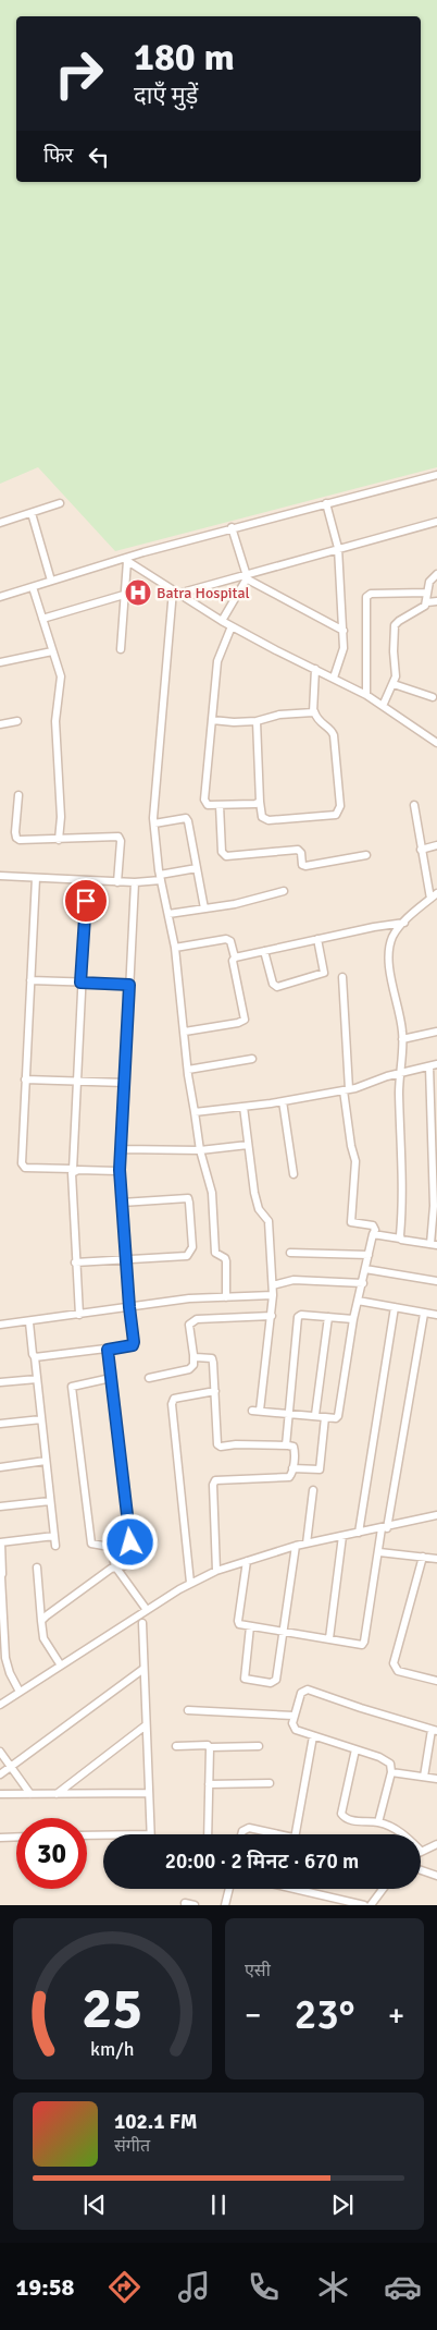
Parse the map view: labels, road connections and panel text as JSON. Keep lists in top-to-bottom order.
{
  "places": {
    "hospital": ["Batra Hospital"]
  },
  "page": {
    "turn": ["180 m", "दाएँ मुड़ें"],
    "then": "फिर",
    "limit": "30",
    "trip": "20:00 · 2 मिनट · 670 m",
    "tile": "एसी",
    "heat": ["−", "23°", "+"],
    "song": ["102.1 FM", "संगीत"],
    "tabs": "19:58",
    "gauge": ["25", "km/h"]
  }
}
